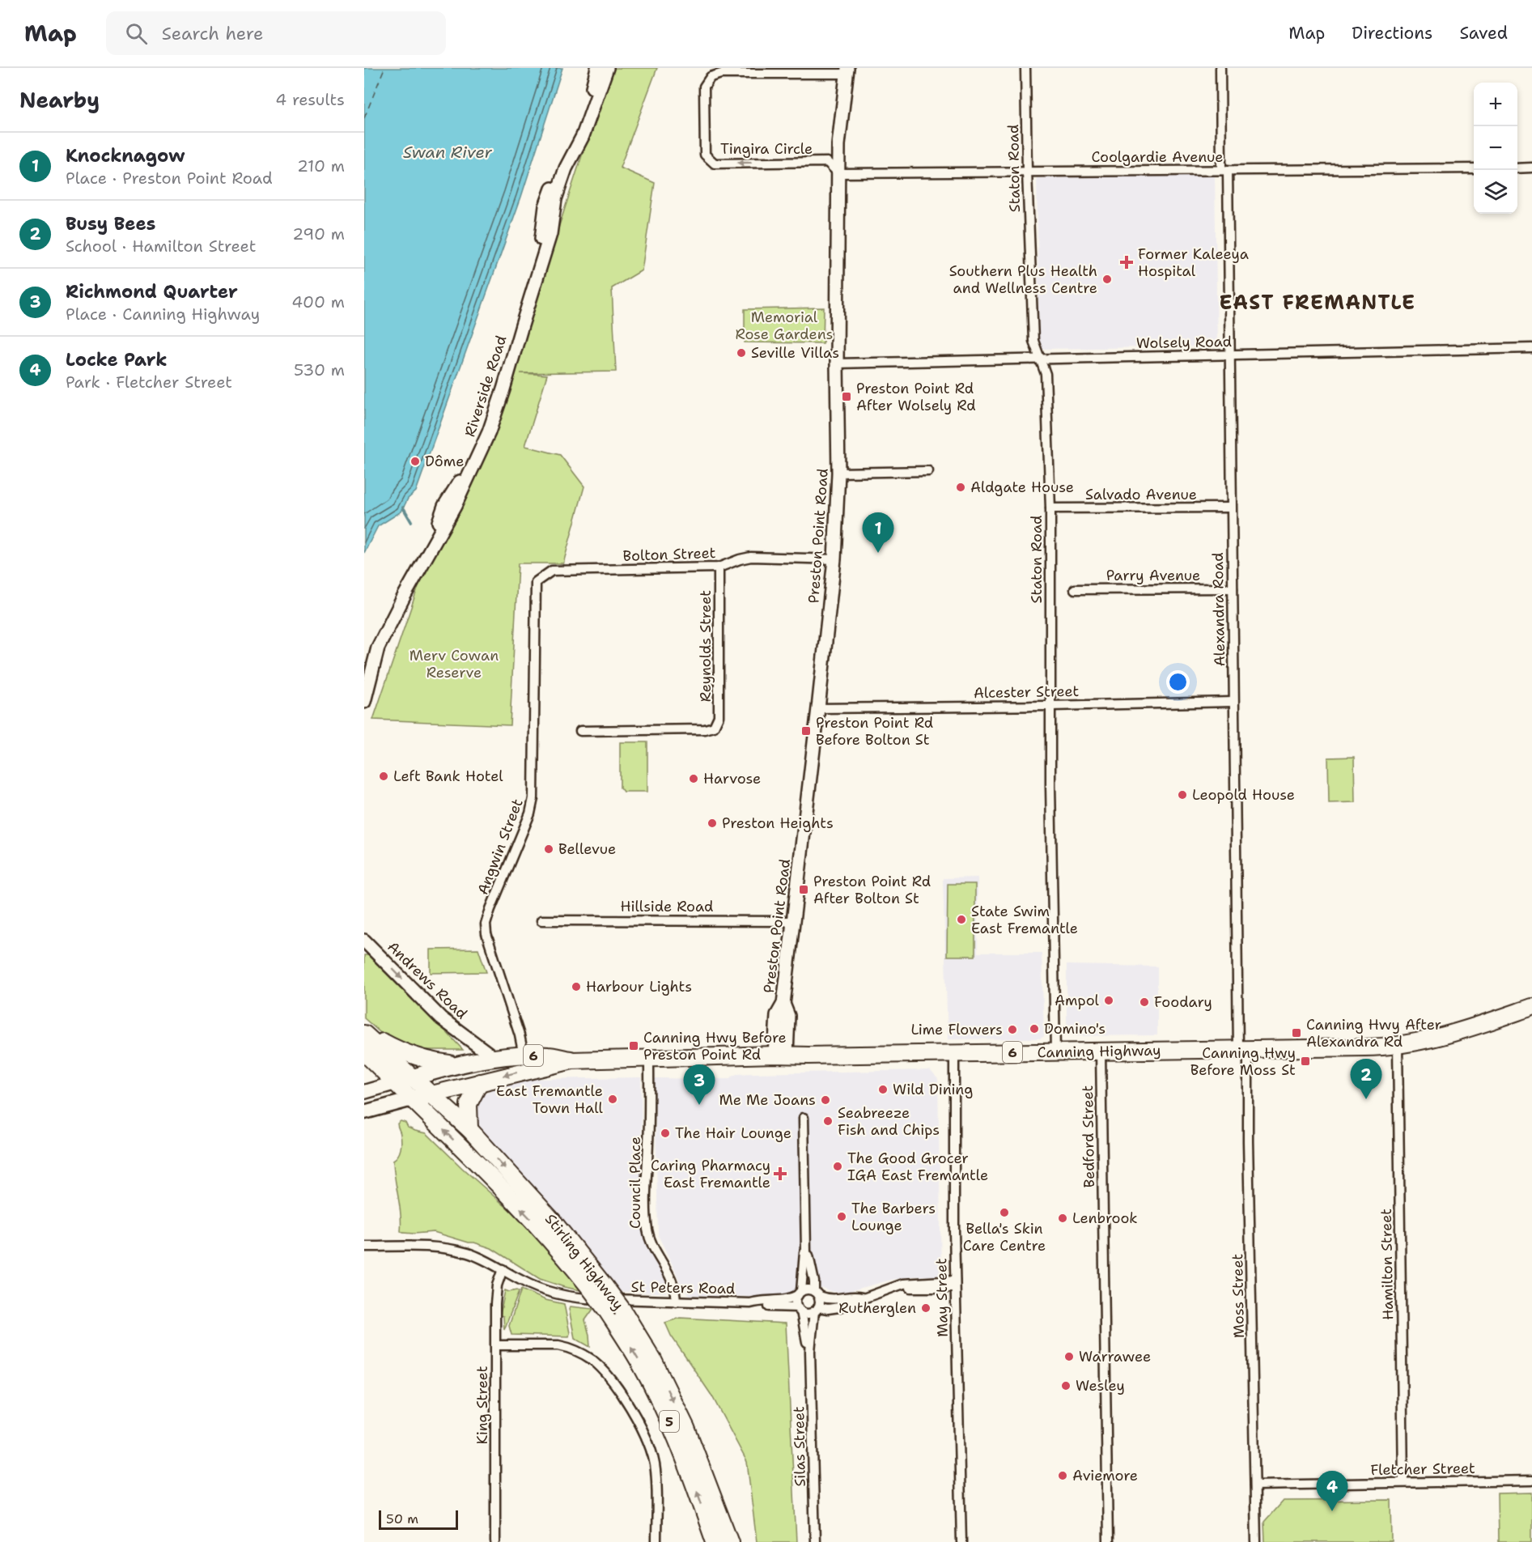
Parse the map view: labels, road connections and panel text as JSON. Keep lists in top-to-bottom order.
{
  "streets": {
    "highway": [
      "Canning Highway",
      "6",
      "Stirling Highway",
      "5"
    ],
    "street": [
      "Tingira Circle",
      "Coolgardie Avenue",
      "Staton Road",
      "Wolsely Road",
      "Riverside Road",
      "Salvado Avenue",
      "Preston Point Road",
      "Bolton Street",
      "Parry Avenue",
      "Alexandra Road",
      "Reynolds Street",
      "Alcester Street",
      "Angwin Street",
      "Hillside Road",
      "Andrews Road",
      "Bedford Street",
      "Council Place",
      "Hamilton Street",
      "St Peters Road",
      "Moss Street",
      "May Street",
      "King Street",
      "Silas Street",
      "Fletcher Street"
    ]
  },
  "crossings": [
    ["Tingira Circle", "Coolgardie Avenue"],
    ["Tingira Circle", "Preston Point Road"],
    ["Coolgardie Avenue", "Staton Road"],
    ["Coolgardie Avenue", "Preston Point Road"],
    ["Coolgardie Avenue", "Alexandra Road"],
    ["Staton Road", "Wolsely Road"],
    ["Staton Road", "Salvado Avenue"],
    ["Staton Road", "Alcester Street"],
    ["Staton Road", "Canning Highway"],
    ["Wolsely Road", "Preston Point Road"],
    ["Wolsely Road", "Alexandra Road"],
    ["Salvado Avenue", "Alexandra Road"],
    ["Preston Point Road", "Bolton Street"],
    ["Preston Point Road", "Alcester Street"],
    ["Preston Point Road", "Hillside Road"],
    ["Preston Point Road", "Canning Highway"],
    ["Bolton Street", "Reynolds Street"],
    ["Bolton Street", "Angwin Street"],
    ["Parry Avenue", "Alexandra Road"],
    ["Alexandra Road", "Alcester Street"],
    ["Alexandra Road", "Canning Highway"],
    ["Alexandra Road", "Moss Street"],
    ["Angwin Street", "Canning Highway"],
    ["Andrews Road", "Canning Highway"],
    ["Canning Highway", "Bedford Street"],
    ["Canning Highway", "Council Place"],
    ["Canning Highway", "Stirling Highway"],
    ["Canning Highway", "Hamilton Street"],
    ["Canning Highway", "Moss Street"],
    ["Canning Highway", "May Street"],
    ["Council Place", "St Peters Road"],
    ["Hamilton Street", "Fletcher Street"],
    ["St Peters Road", "King Street"],
    ["St Peters Road", "Silas Street"],
    ["Moss Street", "Fletcher Street"]
  ],
  "one_way": ["Andrews Road"],
  "districts": ["EAST FREMANTLE"],
  "water": ["Swan River"],
  "parks": ["Memorial Rose Gardens", "Merv Cowan Reserve"],
  "places": {
    "health": ["Former Kaleeya Hospital", "Caring Pharmacy East Fremantle"],
    "other": [
      "Southern Plus Health and Wellness Centre",
      "Seville Villas",
      "Dôme",
      "Aldgate House",
      "Left Bank Hotel",
      "Harvose",
      "Leopold House",
      "Preston Heights",
      "Bellevue",
      "State Swim East Fremantle",
      "Harbour Lights",
      "Ampol",
      "Foodary",
      "Domino's",
      "Lime Flowers",
      "Wild Dining",
      "East Fremantle Town Hall",
      "Me Me Joans",
      "Seabreeze Fish and Chips",
      "The Hair Lounge",
      "The Good Grocer IGA East Fremantle",
      "Bella's Skin Care Centre",
      "The Barbers Lounge",
      "Lenbrook",
      "Rutherglen",
      "Warrawee",
      "Wesley",
      "Aviemore"
    ],
    "transit": [
      "Preston Point Rd After Wolsely Rd",
      "Preston Point Rd Before Bolton St",
      "Preston Point Rd After Bolton St",
      "Canning Hwy After Alexandra Rd",
      "Canning Hwy Before Preston Point Rd",
      "Canning Hwy Before Moss St"
    ]
  },
  "scale_bar": "50 m",
  "page": {
    "header": "Map",
    "search": "Search here",
    "nav": ["Map", "Directions", "Saved"],
    "heading": ["Nearby", "4 results"],
    "map_buttons": ["+", "−"],
    "list": [
      {
        "mark": "1",
        "name": "Knocknagow",
        "note": "Place · Preston Point Road",
        "value": "210 m"
      },
      {
        "mark": "2",
        "name": "Busy Bees",
        "note": "School · Hamilton Street",
        "value": "290 m"
      },
      {
        "mark": "3",
        "name": "Richmond Quarter",
        "note": "Place · Canning Highway",
        "value": "400 m"
      },
      {
        "mark": "4",
        "name": "Locke Park",
        "note": "Park · Fletcher Street",
        "value": "530 m"
      }
    ],
    "pins": [
      "1",
      "2",
      "3",
      "4"
    ],
    "scale": "50 m"
  }
}
